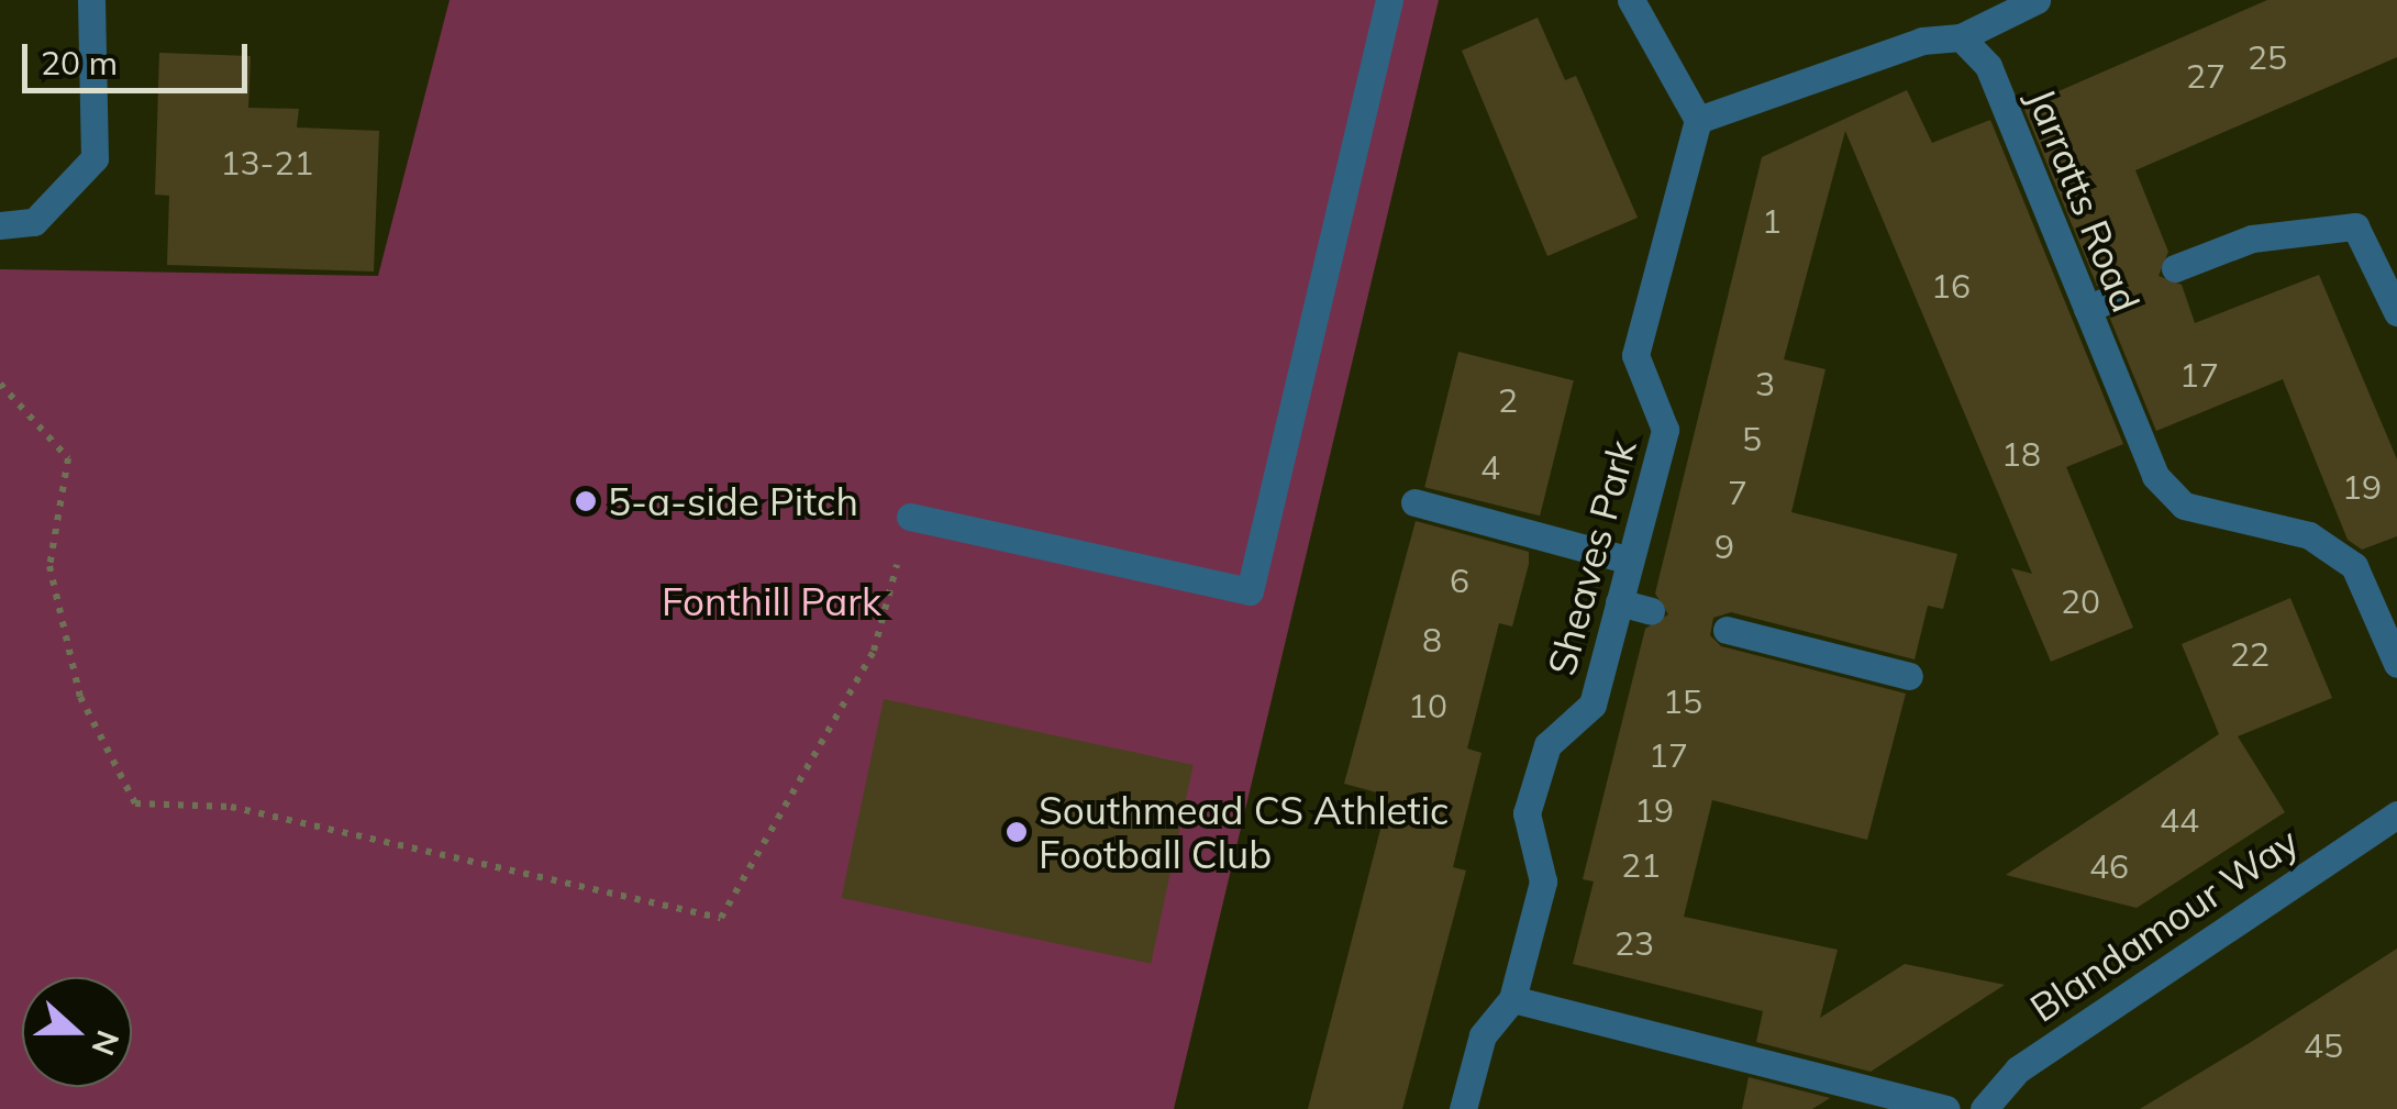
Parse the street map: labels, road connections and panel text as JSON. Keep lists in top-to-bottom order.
{
  "streets": {
    "street": ["Jarratts Road", "Sheaves Park", "Blandamour Way"]
  },
  "parks": ["Fonthill Park"],
  "places": ["5-a-side Pitch", "Southmead CS Athletic Football Club"],
  "house_numbers": [
    "25",
    "27",
    "13-21",
    "1",
    "16",
    "17",
    "3",
    "2",
    "5",
    "18",
    "4",
    "19",
    "7",
    "9",
    "6",
    "20",
    "8",
    "22",
    "15",
    "10",
    "17",
    "19",
    "44",
    "21",
    "46",
    "23",
    "45"
  ],
  "scale_bar": "20 m",
  "north": "right"
}
